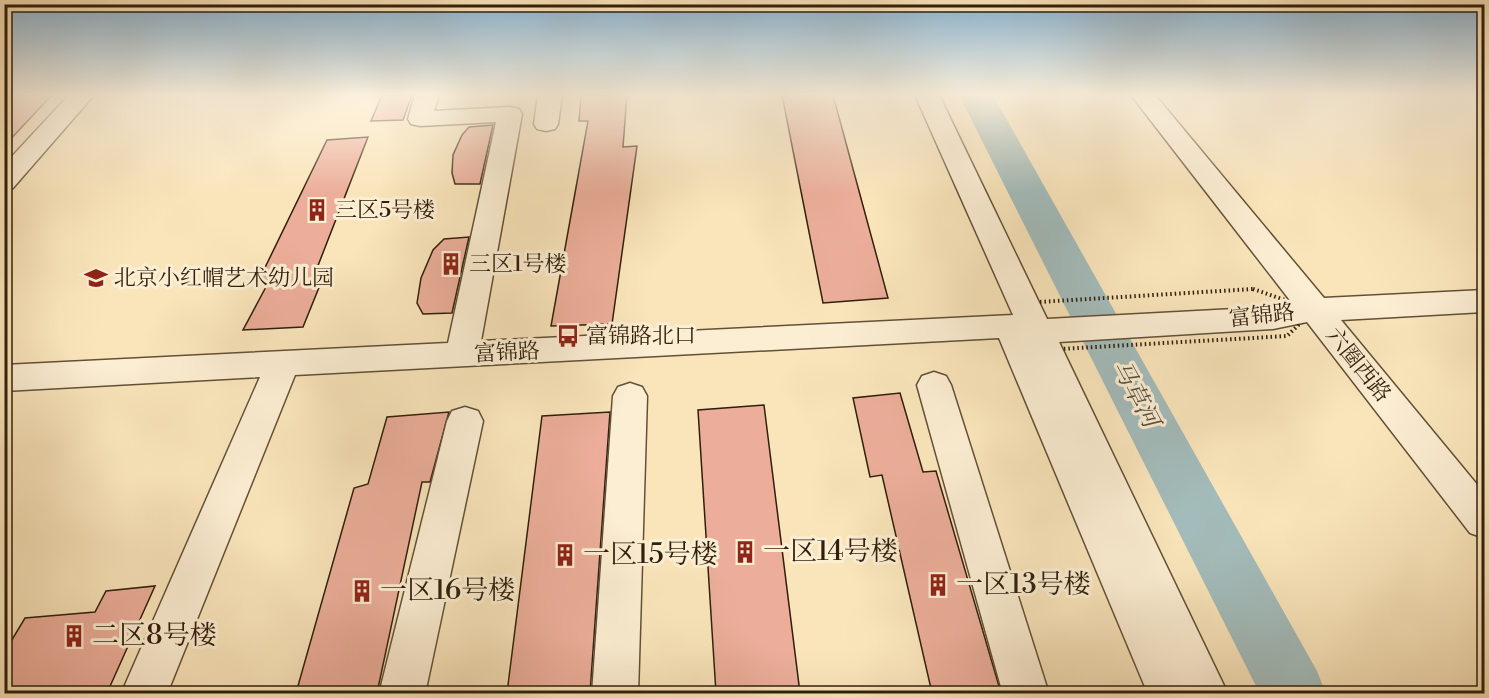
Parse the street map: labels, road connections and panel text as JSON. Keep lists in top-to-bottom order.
{
  "streets": {
    "street": ["富锦路", "六圈西路"]
  },
  "crossings": [
    ["富锦路", "六圈西路"]
  ],
  "water": ["马草河"],
  "places": {
    "building": [
      "三区5号楼",
      "三区1号楼",
      "一区14号楼",
      "一区15号楼",
      "一区13号楼",
      "一区16号楼",
      "二区8号楼"
    ],
    "school or university": ["北京小红帽艺术幼儿园"],
    "bus stop": ["富锦路北口"]
  }
}
